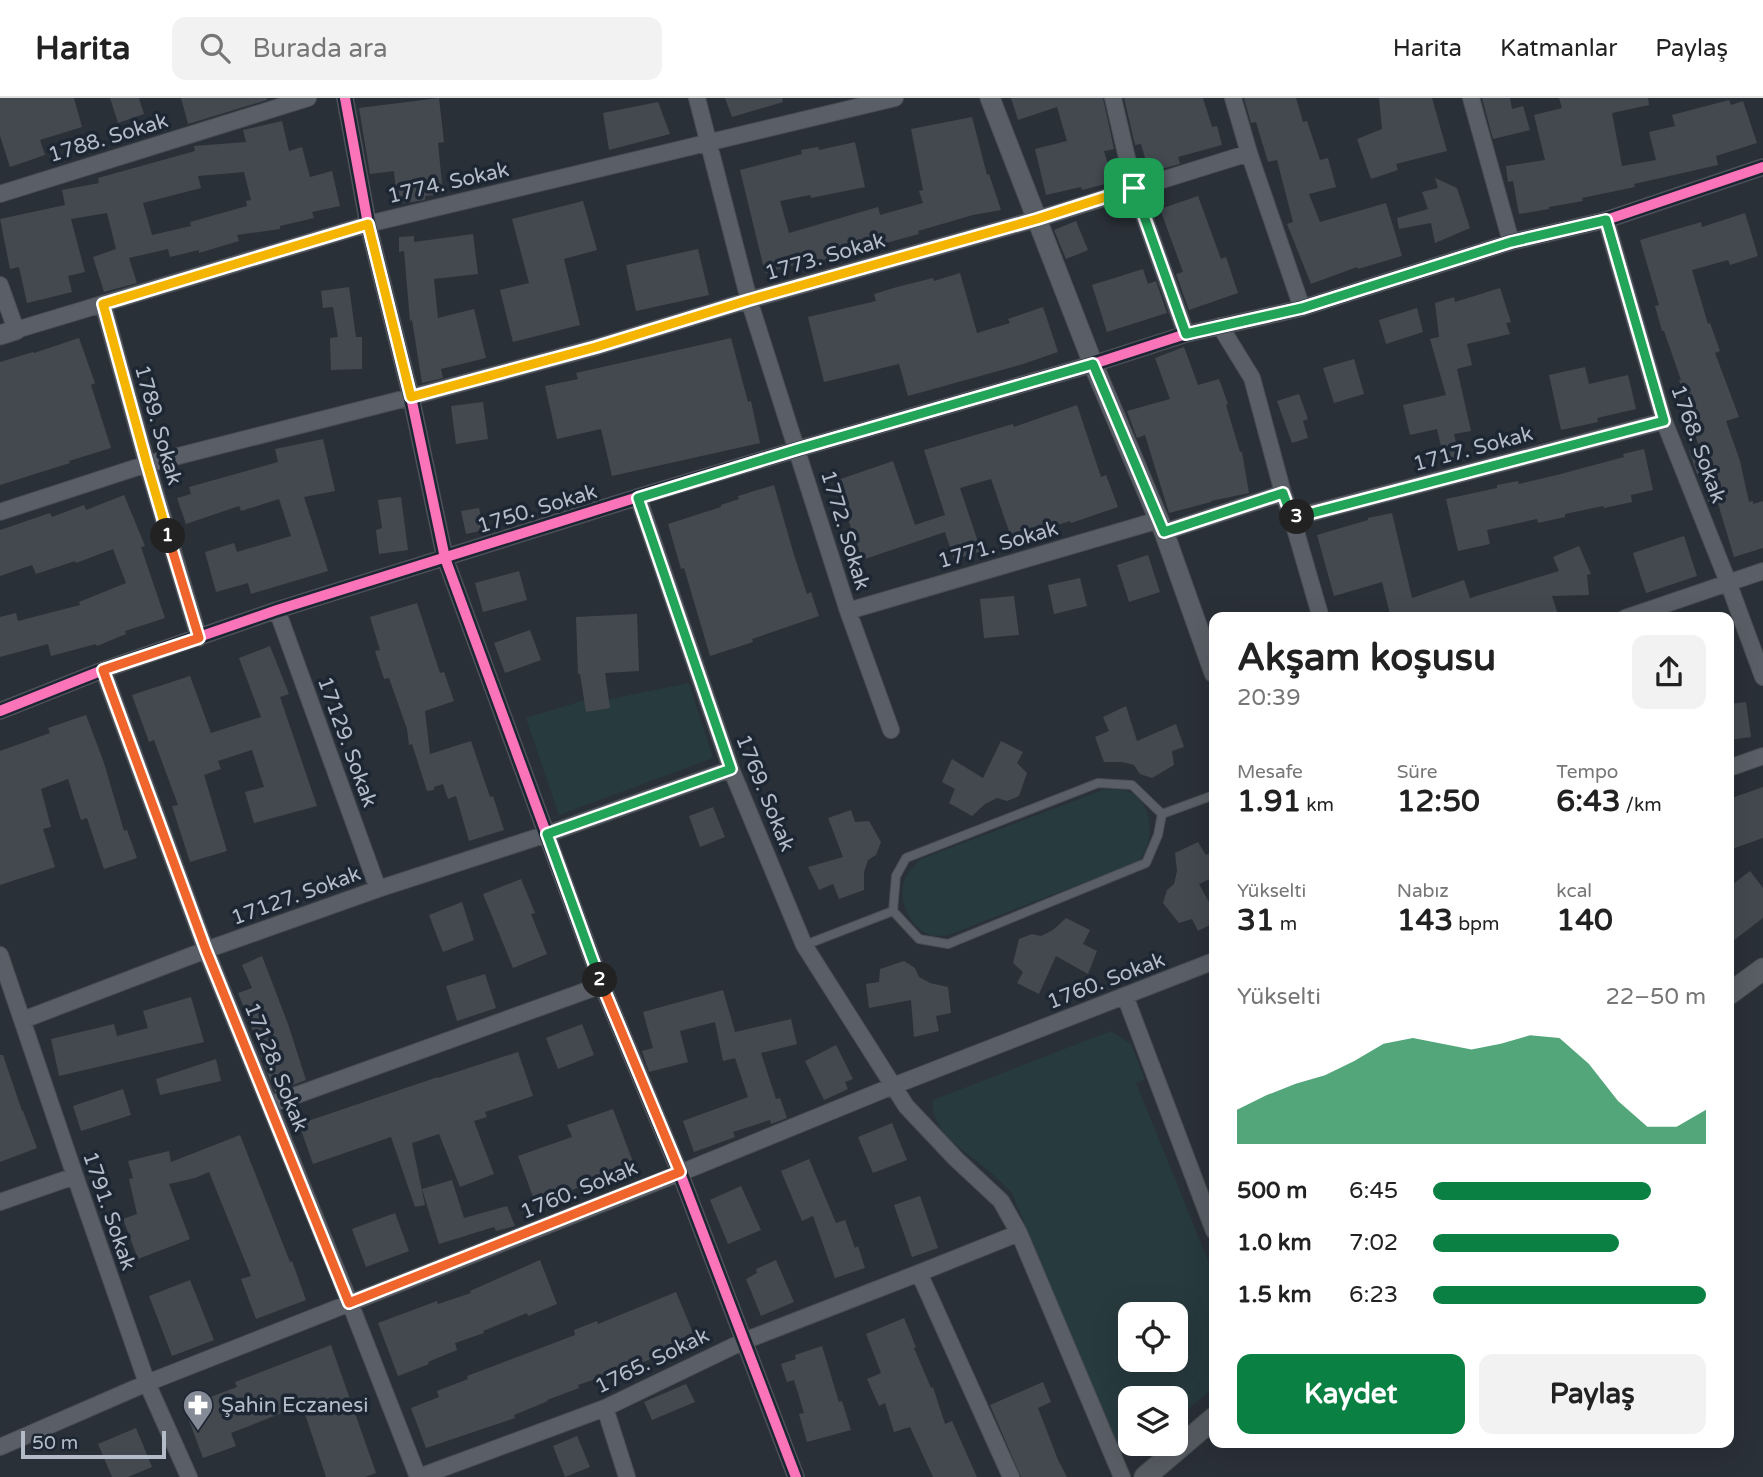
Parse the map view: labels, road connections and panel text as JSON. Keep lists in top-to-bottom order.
{
  "streets": {
    "street": [
      "1788. Sokak",
      "1774. Sokak",
      "1773. Sokak",
      "1789. Sokak",
      "1768. Sokak",
      "1717. Sokak",
      "1750. Sokak",
      "1772. Sokak",
      "1771. Sokak",
      "17129. Sokak",
      "1769. Sokak",
      "17127. Sokak",
      "1760. Sokak",
      "17128. Sokak",
      "1791. Sokak",
      "1765. Sokak"
    ]
  },
  "crossings": [
    ["1774. Sokak", "1789. Sokak"],
    ["1774. Sokak", "1772. Sokak"],
    ["1773. Sokak", "1789. Sokak"],
    ["1773. Sokak", "1772. Sokak"],
    ["1789. Sokak", "1750. Sokak"],
    ["1768. Sokak", "1717. Sokak"],
    ["1768. Sokak", "1750. Sokak"],
    ["1750. Sokak", "1772. Sokak"],
    ["1750. Sokak", "17129. Sokak"],
    ["1750. Sokak", "1769. Sokak"],
    ["1750. Sokak", "17128. Sokak"],
    ["1772. Sokak", "1771. Sokak"],
    ["17129. Sokak", "17127. Sokak"],
    ["1769. Sokak", "17127. Sokak"],
    ["1769. Sokak", "1760. Sokak"],
    ["1769. Sokak", "1765. Sokak"],
    ["17127. Sokak", "17128. Sokak"],
    ["17127. Sokak", "1791. Sokak"],
    ["1760. Sokak", "17128. Sokak"],
    ["1760. Sokak", "1791. Sokak"],
    ["17128. Sokak", "1765. Sokak"]
  ],
  "places": {
    "pharmacy": ["Şahin Eczanesi"]
  },
  "scale_bar": "50 m",
  "page": {
    "header": "Harita",
    "search": "Burada ara",
    "nav": ["Harita", "Katmanlar", "Paylaş"],
    "pins": ["3", "1", "2"],
    "heading": ["Akşam koşusu", "20:39"],
    "stats": [
      ["Mesafe", "1.91 km"],
      ["Süre", "12:50"],
      ["Tempo", "6:43 /km"],
      ["Yükselti", "31 m"],
      ["Nabız", "143 bpm"],
      ["kcal", "140"]
    ],
    "chart": ["Yükselti", "22–50 m"],
    "list": [
      {
        "name": "500 m",
        "note": "6:45"
      },
      {
        "name": "1.0 km",
        "note": "7:02"
      },
      {
        "name": "1.5 km",
        "note": "6:23"
      }
    ],
    "buttons": ["Kaydet", "Paylaş"],
    "scale": "50 m"
  }
}
